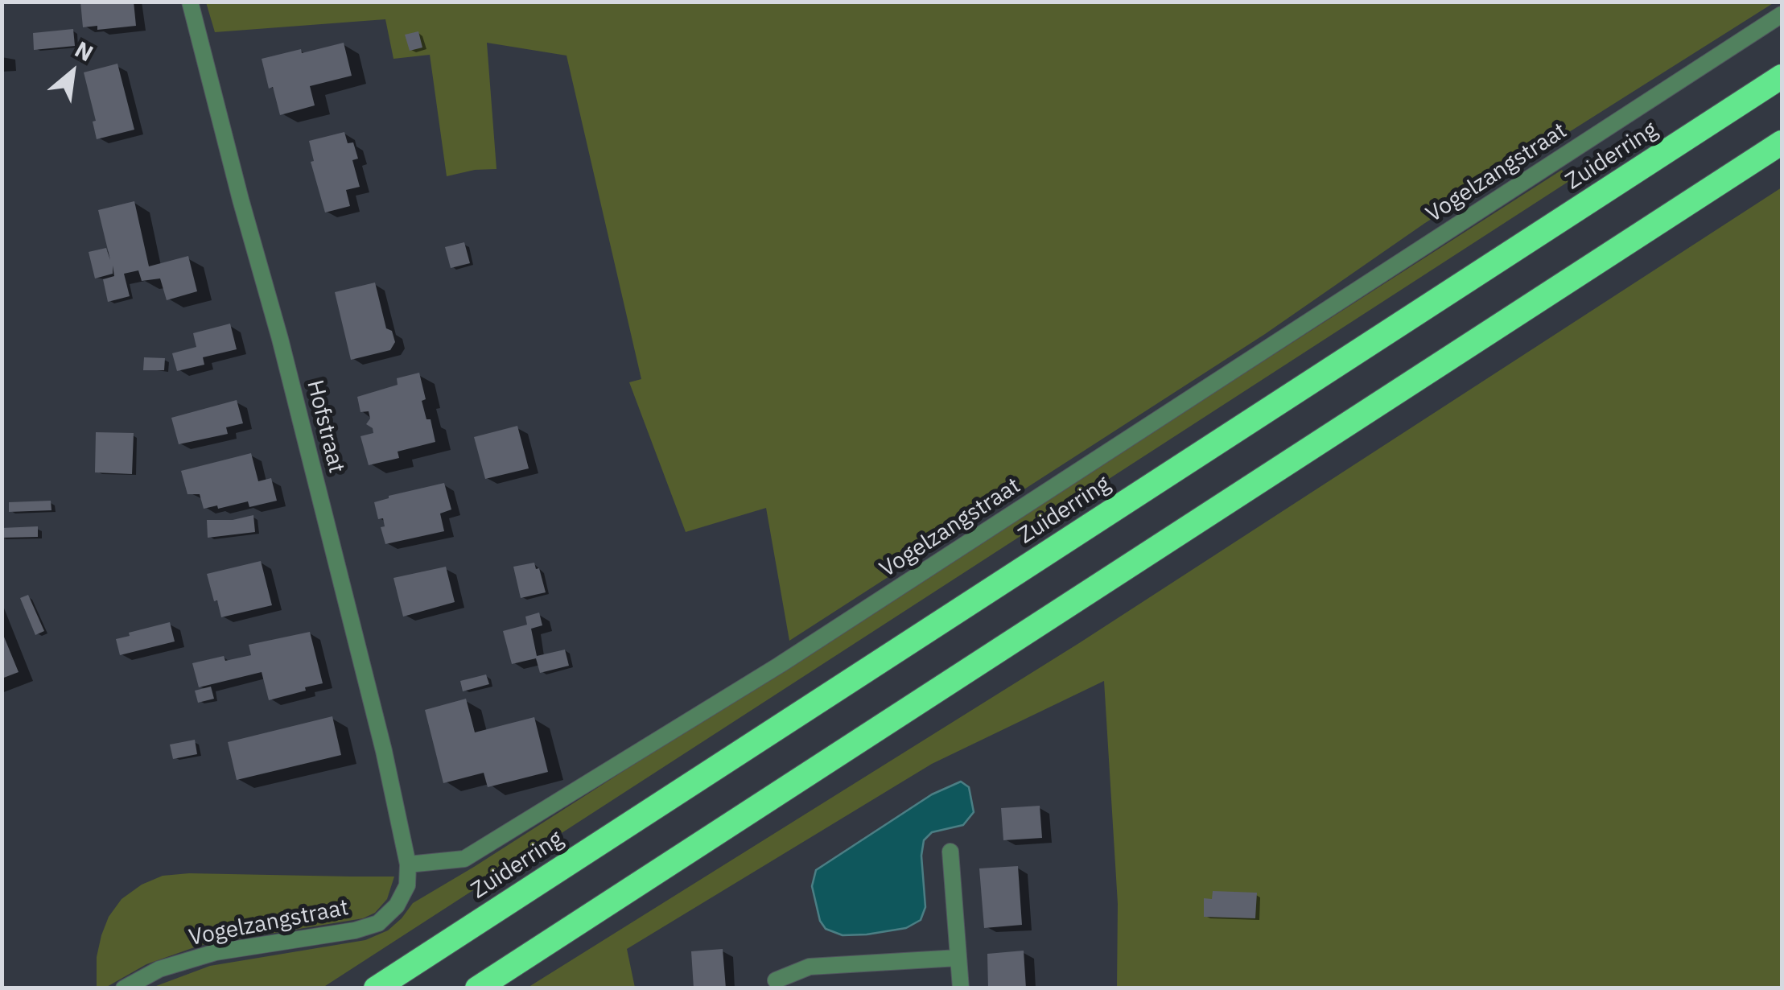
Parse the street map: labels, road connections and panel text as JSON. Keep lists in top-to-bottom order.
{
  "streets": {
    "highway": ["Zuiderring"],
    "street": ["Vogelzangstraat", "Hofstraat"]
  },
  "crossings": [
    ["Vogelzangstraat", "Hofstraat"]
  ],
  "north": "top right"
}
